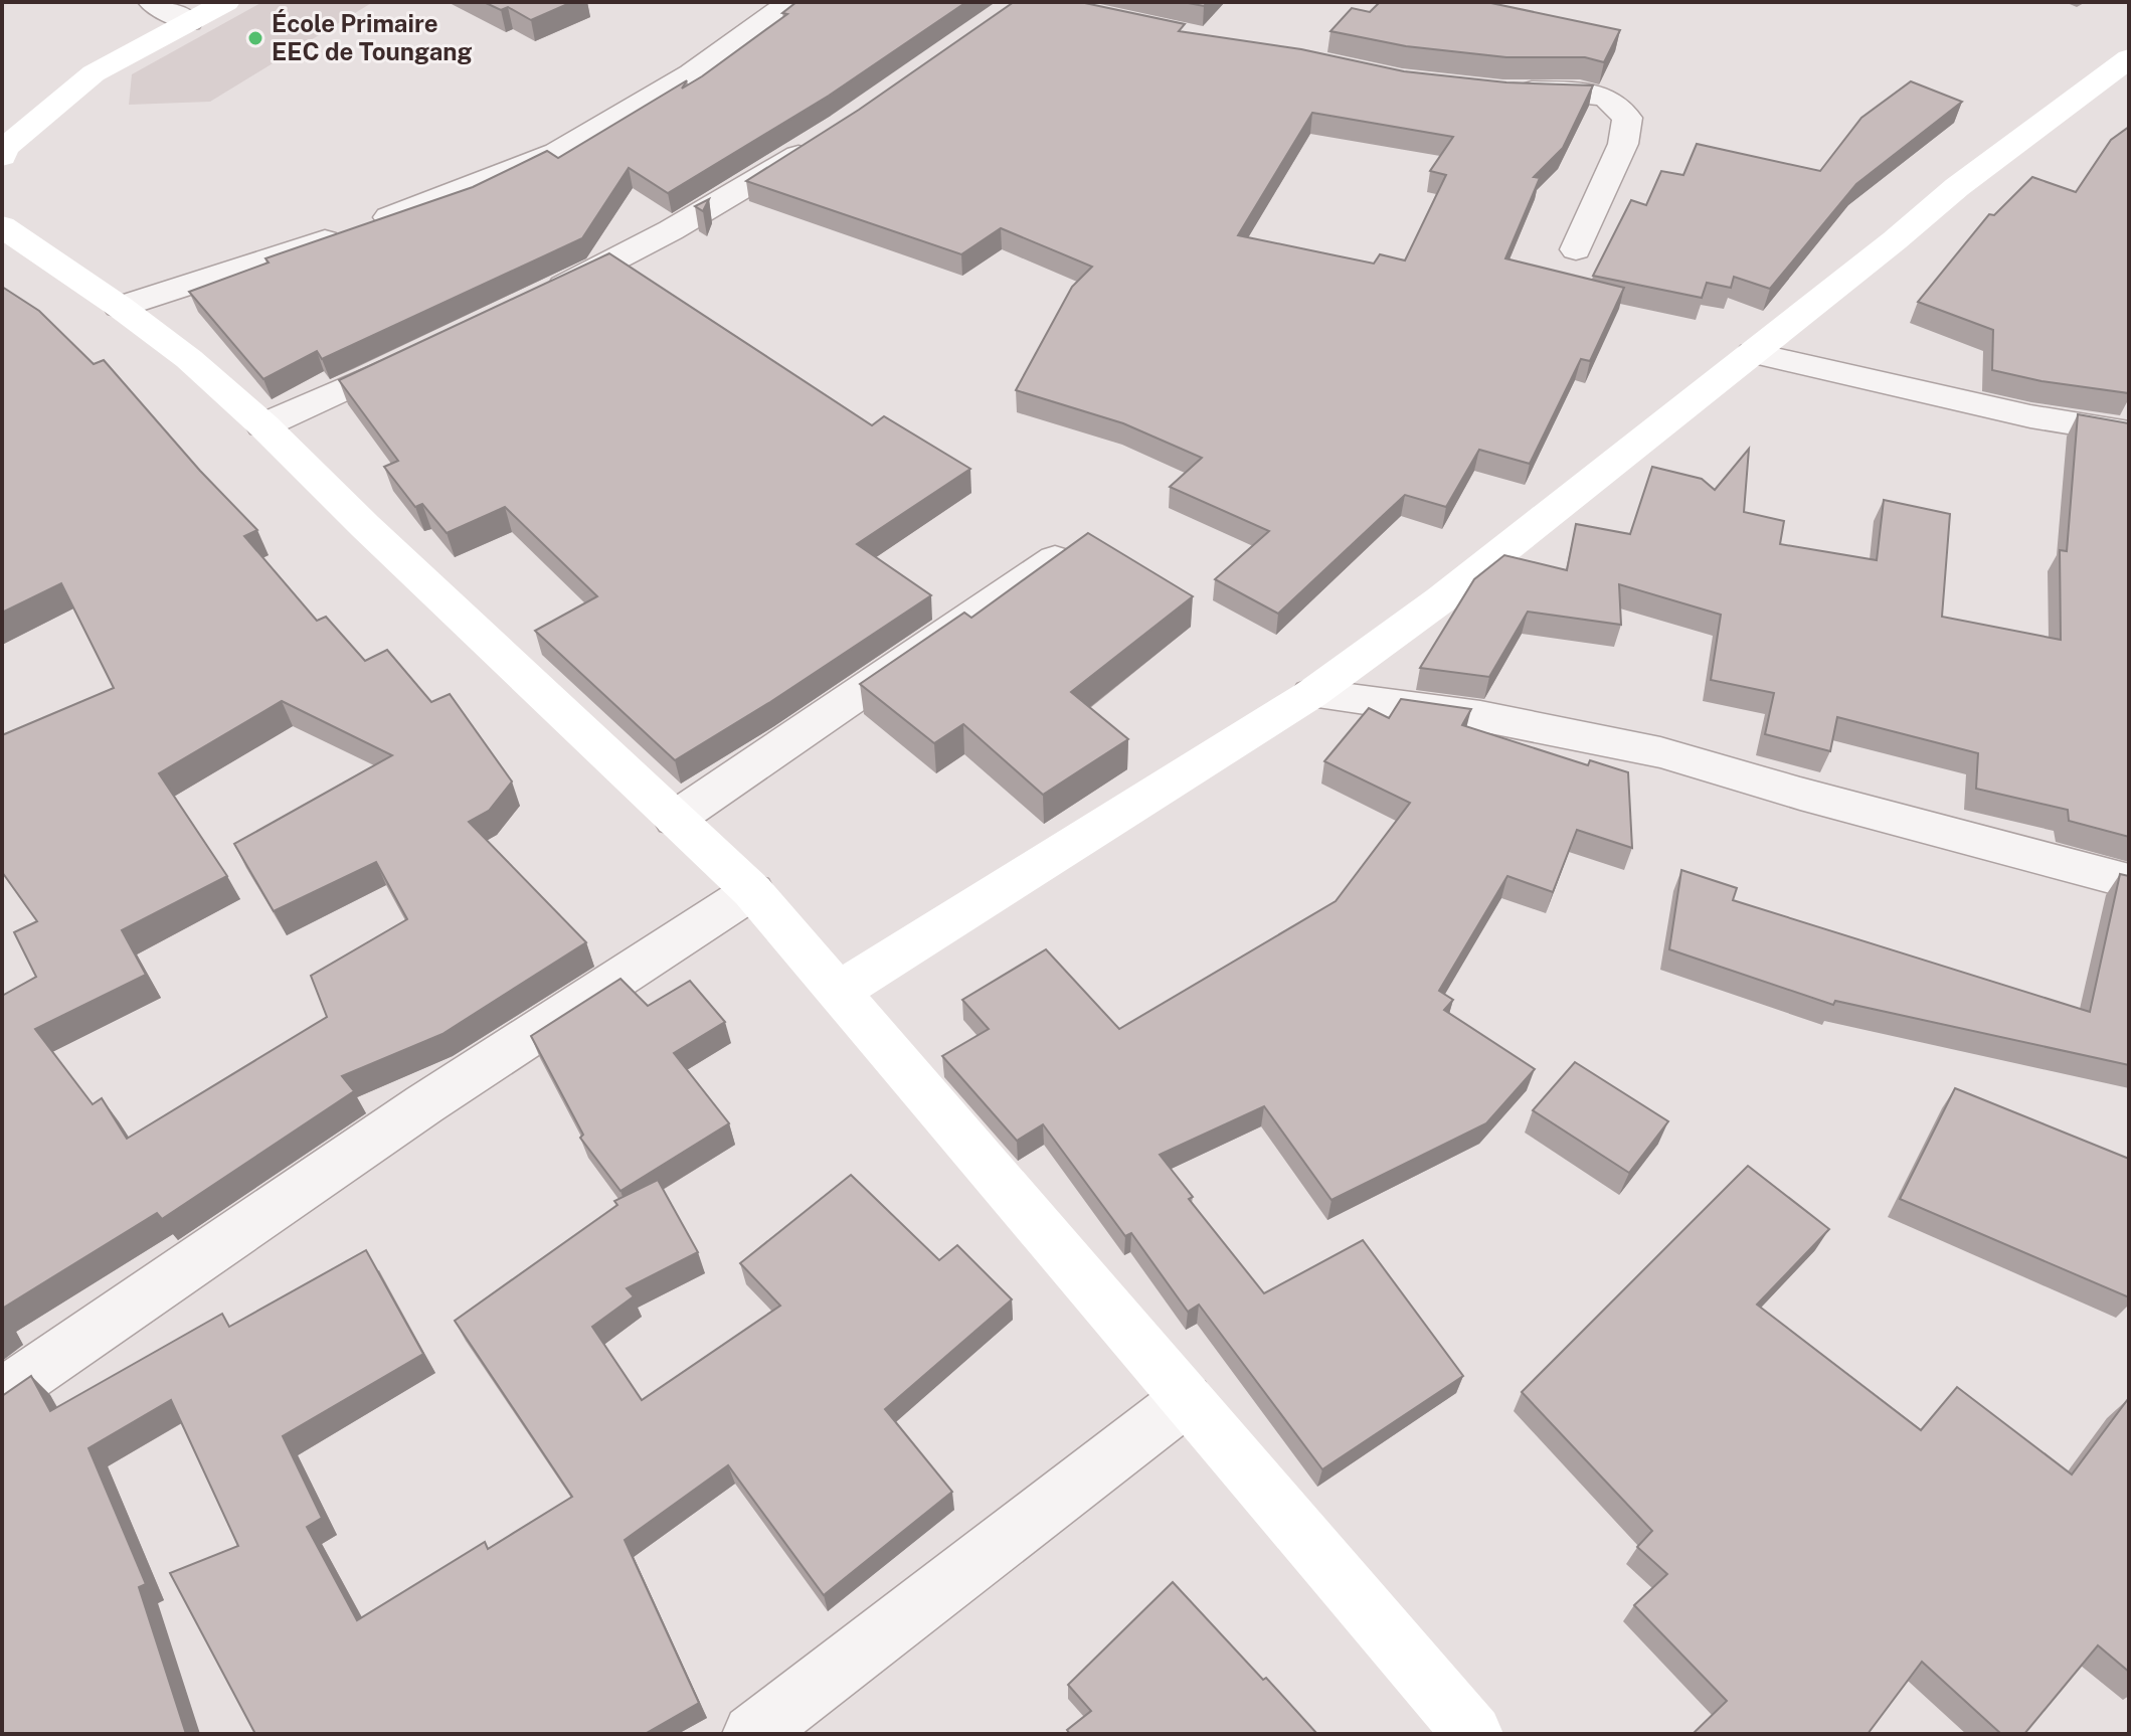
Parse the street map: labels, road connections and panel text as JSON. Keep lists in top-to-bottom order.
{
  "places": ["École Primaire EEC de Toungang"]
}
